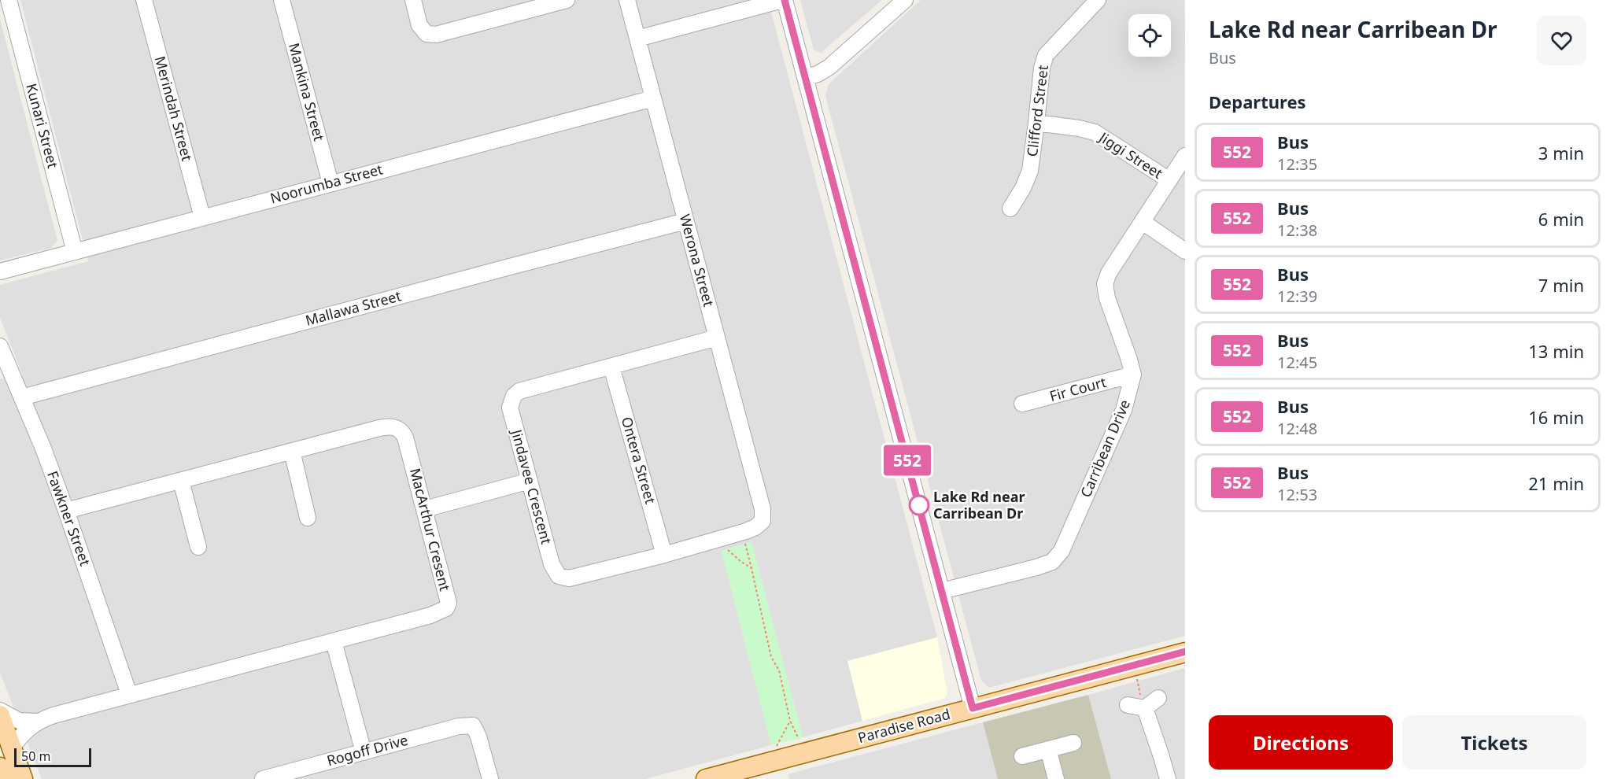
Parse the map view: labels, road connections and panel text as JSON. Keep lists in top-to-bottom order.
{
  "streets": {
    "main road": ["Paradise Road"],
    "street": [
      "Mankina Street",
      "Merindah Street",
      "Clifford Street",
      "Kunari Street",
      "Jiggi Street",
      "Noorumba Street",
      "Werona Street",
      "Mallawa Street",
      "Fir Court",
      "Carribean Drive",
      "Ontera Street",
      "Jindavee Crescent",
      "Fawkner Street",
      "MacArthur Cresent",
      "Rogoff Drive"
    ]
  },
  "crossings": [
    ["Mankina Street", "Noorumba Street"],
    ["Merindah Street", "Noorumba Street"],
    ["Clifford Street", "Jiggi Street"],
    ["Kunari Street", "Noorumba Street"],
    ["Noorumba Street", "Werona Street"],
    ["Werona Street", "Mallawa Street"],
    ["Werona Street", "Jindavee Crescent"],
    ["Mallawa Street", "Fawkner Street"],
    ["Fir Court", "Carribean Drive"],
    ["Ontera Street", "Jindavee Crescent"],
    ["Fawkner Street", "MacArthur Cresent"]
  ],
  "places": ["Lake Rd near Carribean Dr"],
  "lines": ["bus line 552"],
  "scale_bar": "50 m",
  "page": {
    "on_map": "552",
    "heading": [
      ["Lake Rd near Carribean Dr", "Bus"],
      "Departures"
    ],
    "list": [
      {
        "mark": "552",
        "name": "Bus",
        "note": "12:35",
        "value": "3 min"
      },
      {
        "mark": "552",
        "name": "Bus",
        "note": "12:38",
        "value": "6 min"
      },
      {
        "mark": "552",
        "name": "Bus",
        "note": "12:39",
        "value": "7 min"
      },
      {
        "mark": "552",
        "name": "Bus",
        "note": "12:45",
        "value": "13 min"
      },
      {
        "mark": "552",
        "name": "Bus",
        "note": "12:48",
        "value": "16 min"
      },
      {
        "mark": "552",
        "name": "Bus",
        "note": "12:53",
        "value": "21 min"
      }
    ],
    "buttons": ["Directions", "Tickets"],
    "scale": "50 m"
  }
}
